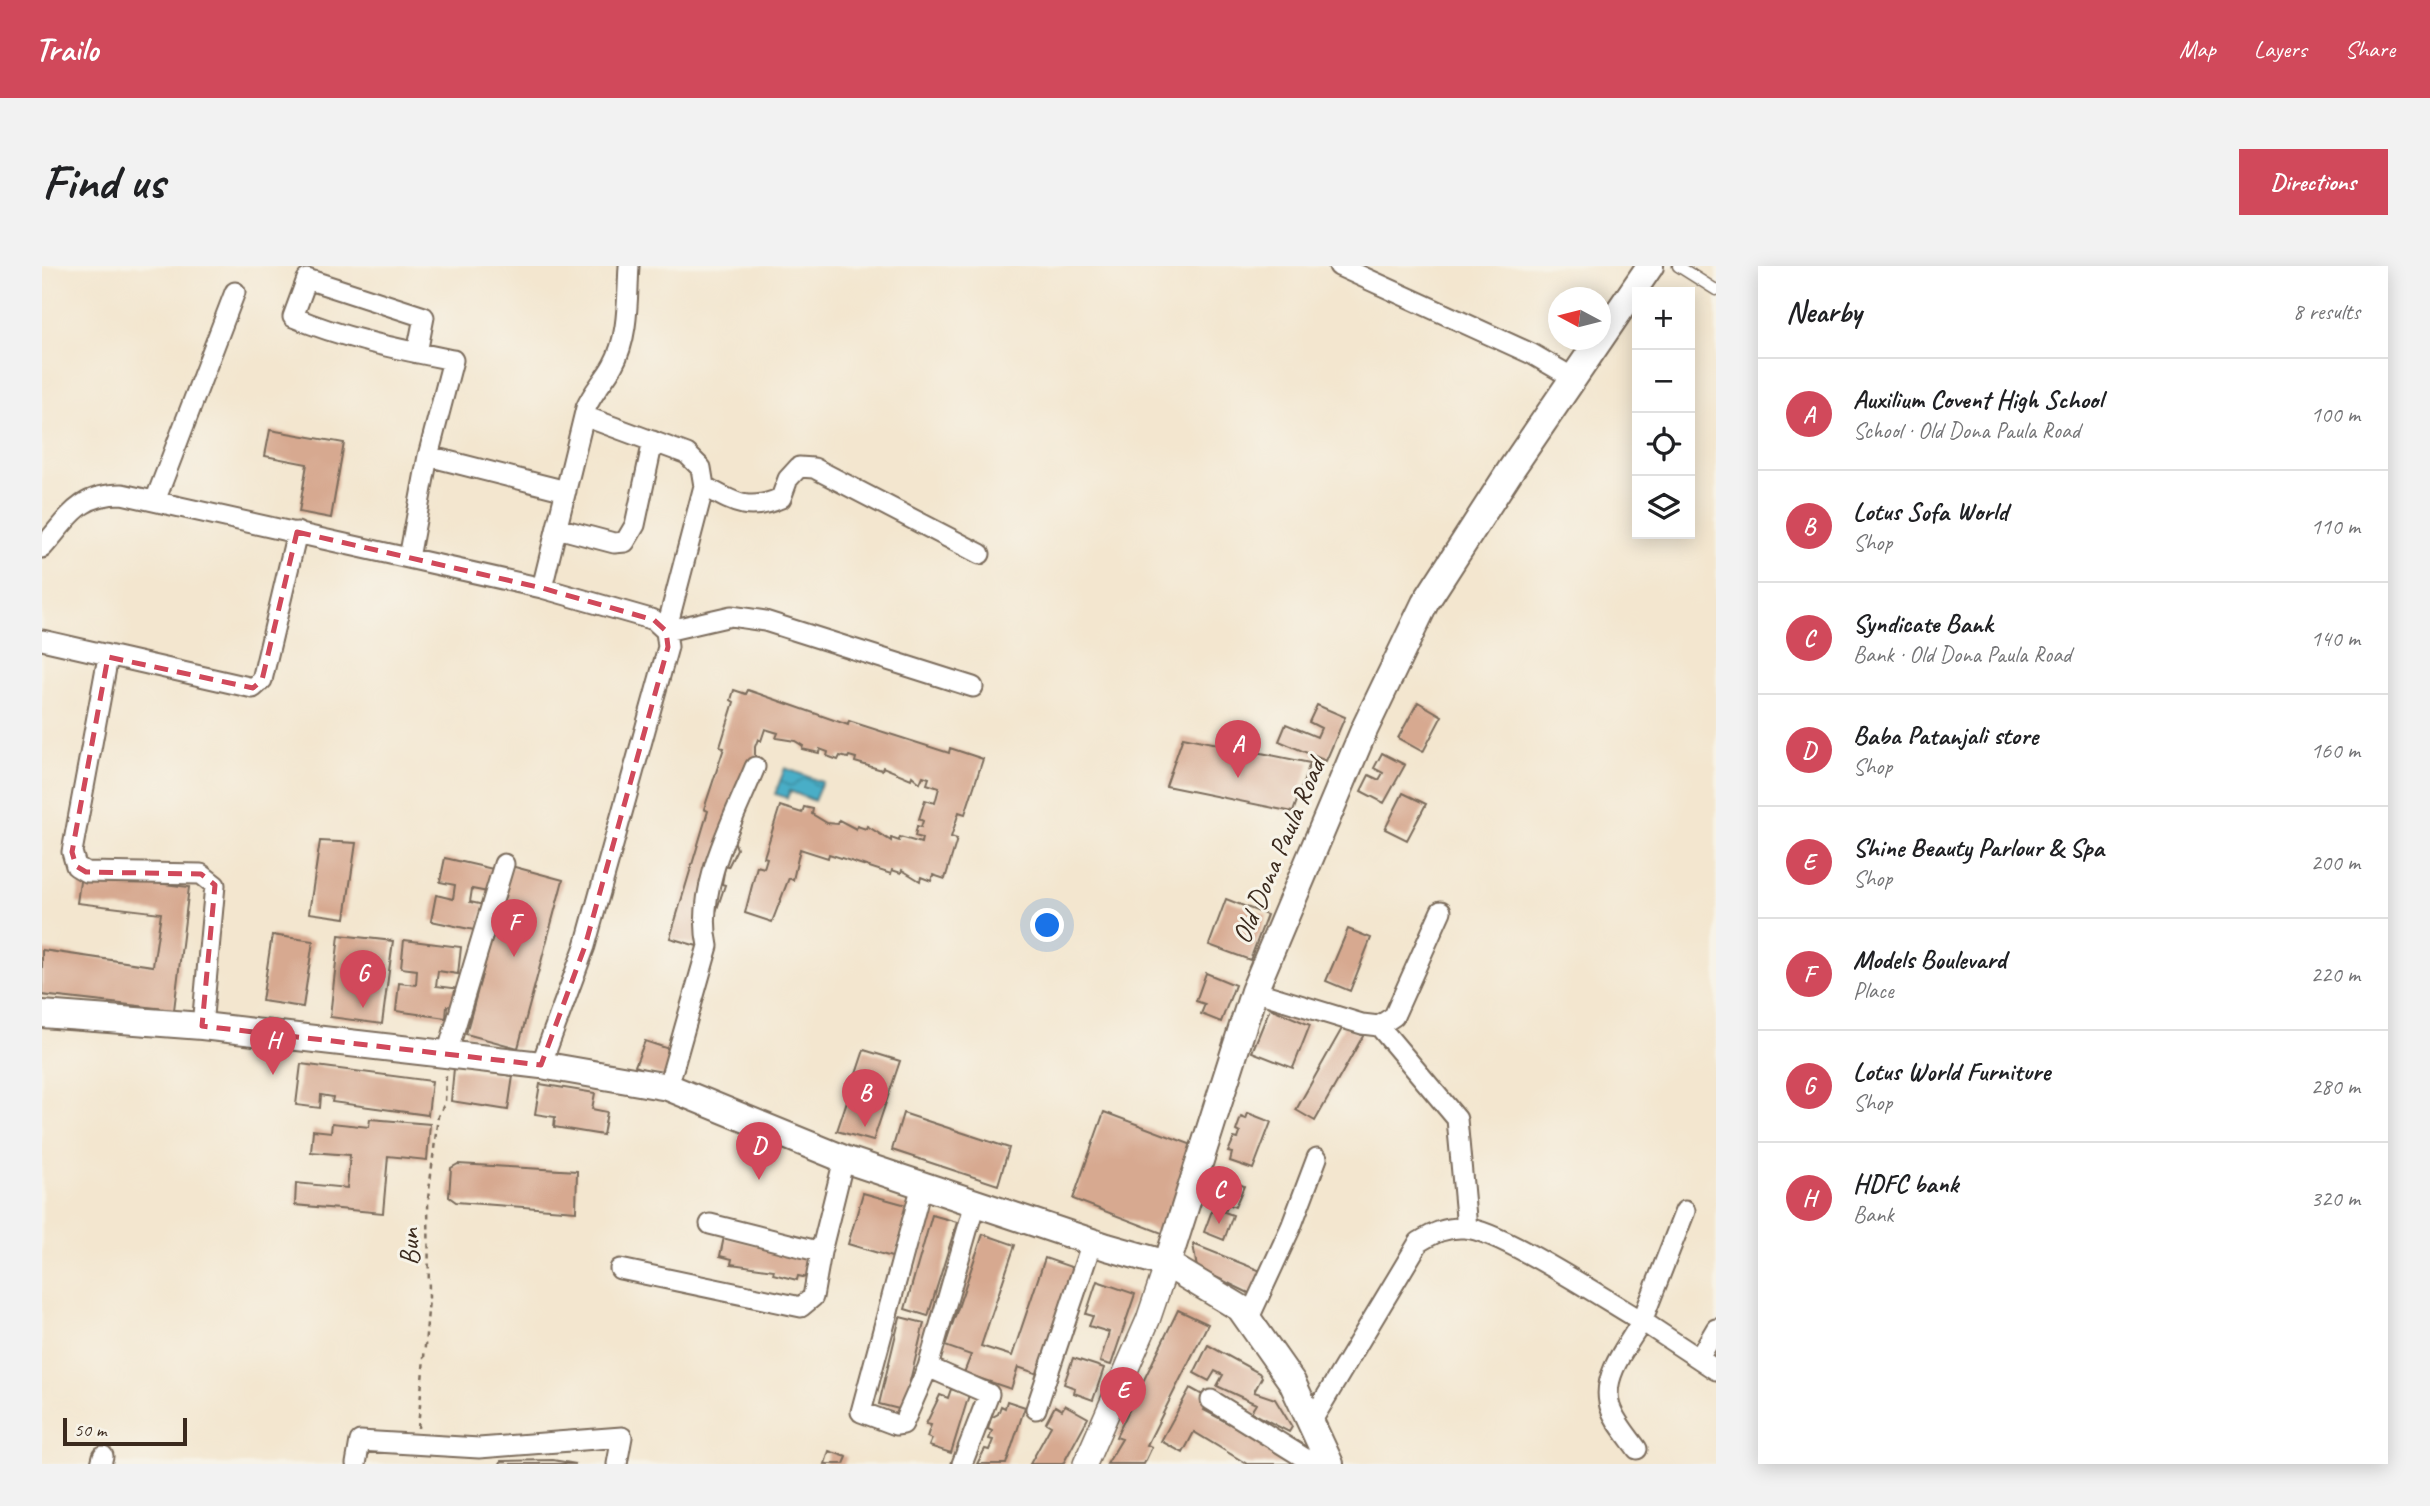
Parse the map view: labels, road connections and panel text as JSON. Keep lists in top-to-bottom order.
{
  "streets": {
    "main road": ["Old Dona Paula Road"],
    "path": ["Bun"]
  },
  "scale_bar": "50 m",
  "north": "left",
  "page": {
    "header": "Trailo",
    "nav": ["Map", "Layers", "Share"],
    "buttons": "Directions",
    "title": "Find us",
    "heading": ["Nearby", "8 results"],
    "map_buttons": ["+", "−"],
    "list": [
      {
        "mark": "A",
        "name": "Auxilium Covent High School",
        "note": "School · Old Dona Paula Road",
        "value": "100 m"
      },
      {
        "mark": "B",
        "name": "Lotus Sofa World",
        "note": "Shop",
        "value": "110 m"
      },
      {
        "mark": "C",
        "name": "Syndicate Bank",
        "note": "Bank · Old Dona Paula Road",
        "value": "140 m"
      },
      {
        "mark": "D",
        "name": "Baba Patanjali store",
        "note": "Shop",
        "value": "160 m"
      },
      {
        "mark": "E",
        "name": "Shine Beauty Parlour & Spa",
        "note": "Shop",
        "value": "200 m"
      },
      {
        "mark": "F",
        "name": "Models Boulevard",
        "note": "Place",
        "value": "220 m"
      },
      {
        "mark": "G",
        "name": "Lotus World Furniture",
        "note": "Shop",
        "value": "280 m"
      },
      {
        "mark": "H",
        "name": "HDFC bank",
        "note": "Bank",
        "value": "320 m"
      }
    ],
    "pins": [
      "A",
      "F",
      "G",
      "H",
      "B",
      "D",
      "C",
      "E"
    ],
    "scale": "50 m"
  }
}
